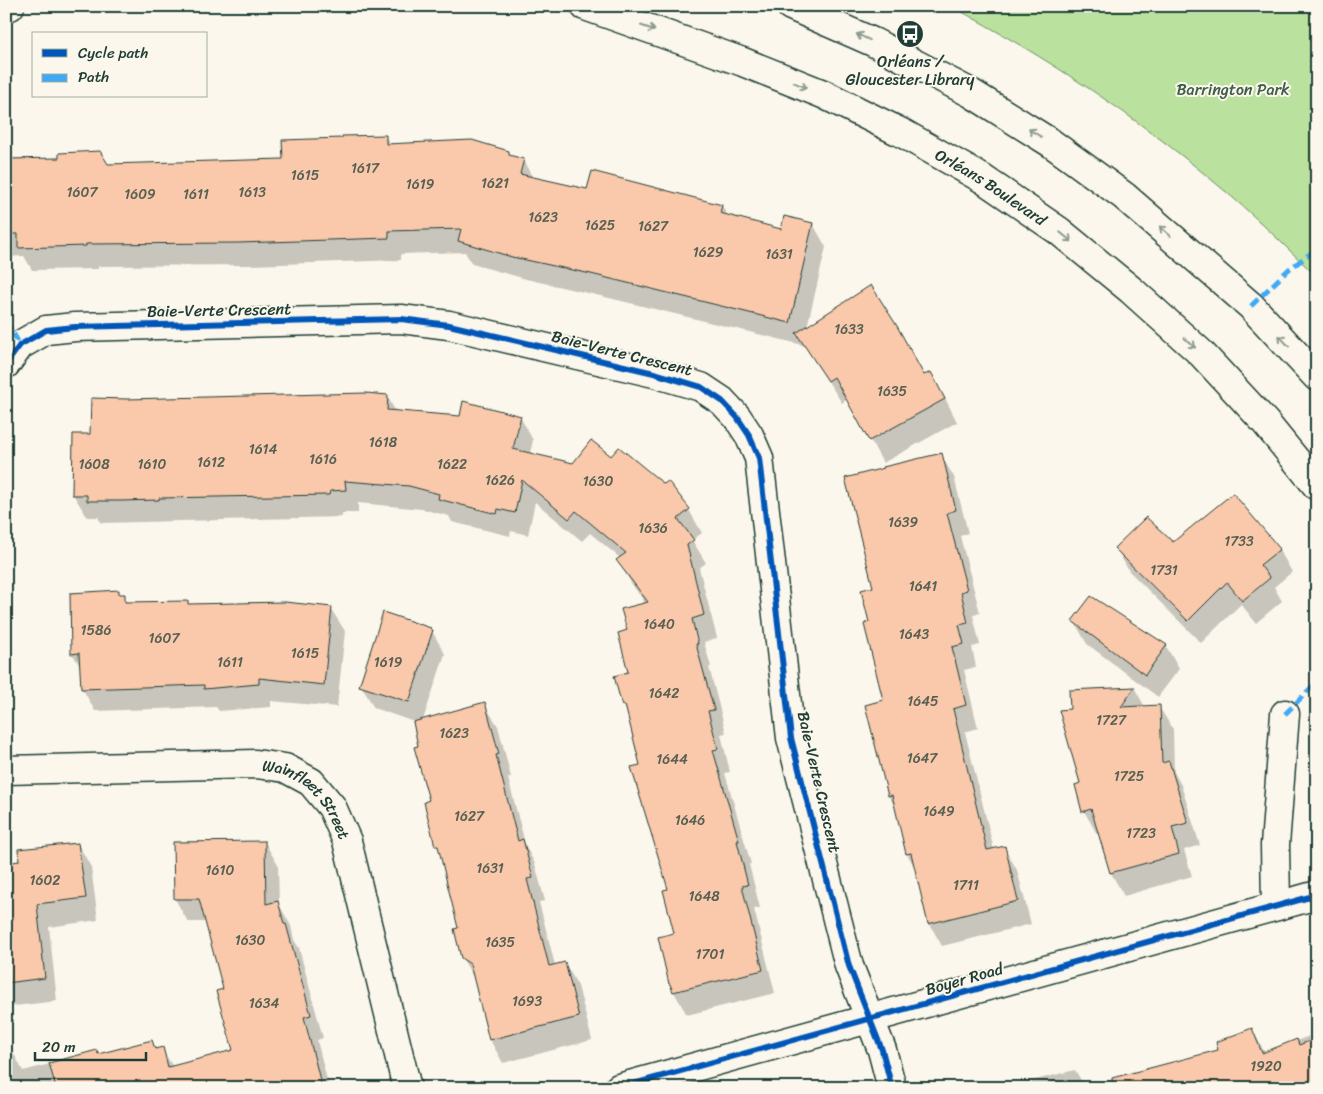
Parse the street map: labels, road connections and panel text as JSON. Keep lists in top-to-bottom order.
{
  "streets": {
    "street": [
      "Orléans Boulevard",
      "Baie-Verte Crescent",
      "Wainfleet Street",
      "Boyer Road"
    ]
  },
  "crossings": [
    ["Baie-Verte Crescent", "Boyer Road"]
  ],
  "parks": ["Barrington Park"],
  "places": {
    "bus stop": ["Orléans / Gloucester Library"]
  },
  "house_numbers": [
    "1617",
    "1615",
    "1621",
    "1619",
    "1607",
    "1613",
    "1609",
    "1611",
    "1623",
    "1625",
    "1627",
    "1629",
    "1631",
    "1633",
    "1635",
    "1618",
    "1614",
    "1616",
    "1612",
    "1608",
    "1610",
    "1622",
    "1626",
    "1630",
    "1639",
    "1636",
    "1733",
    "1731",
    "1641",
    "1640",
    "1586",
    "1643",
    "1607",
    "1615",
    "1611",
    "1619",
    "1642",
    "1645",
    "1727",
    "1623",
    "1647",
    "1644",
    "1725",
    "1649",
    "1627",
    "1646",
    "1723",
    "1631",
    "1610",
    "1602",
    "1711",
    "1648",
    "1630",
    "1635",
    "1701",
    "1693",
    "1634",
    "1920"
  ],
  "legend": ["Cycle path", "Path"],
  "scale_bar": "20 m"
}
